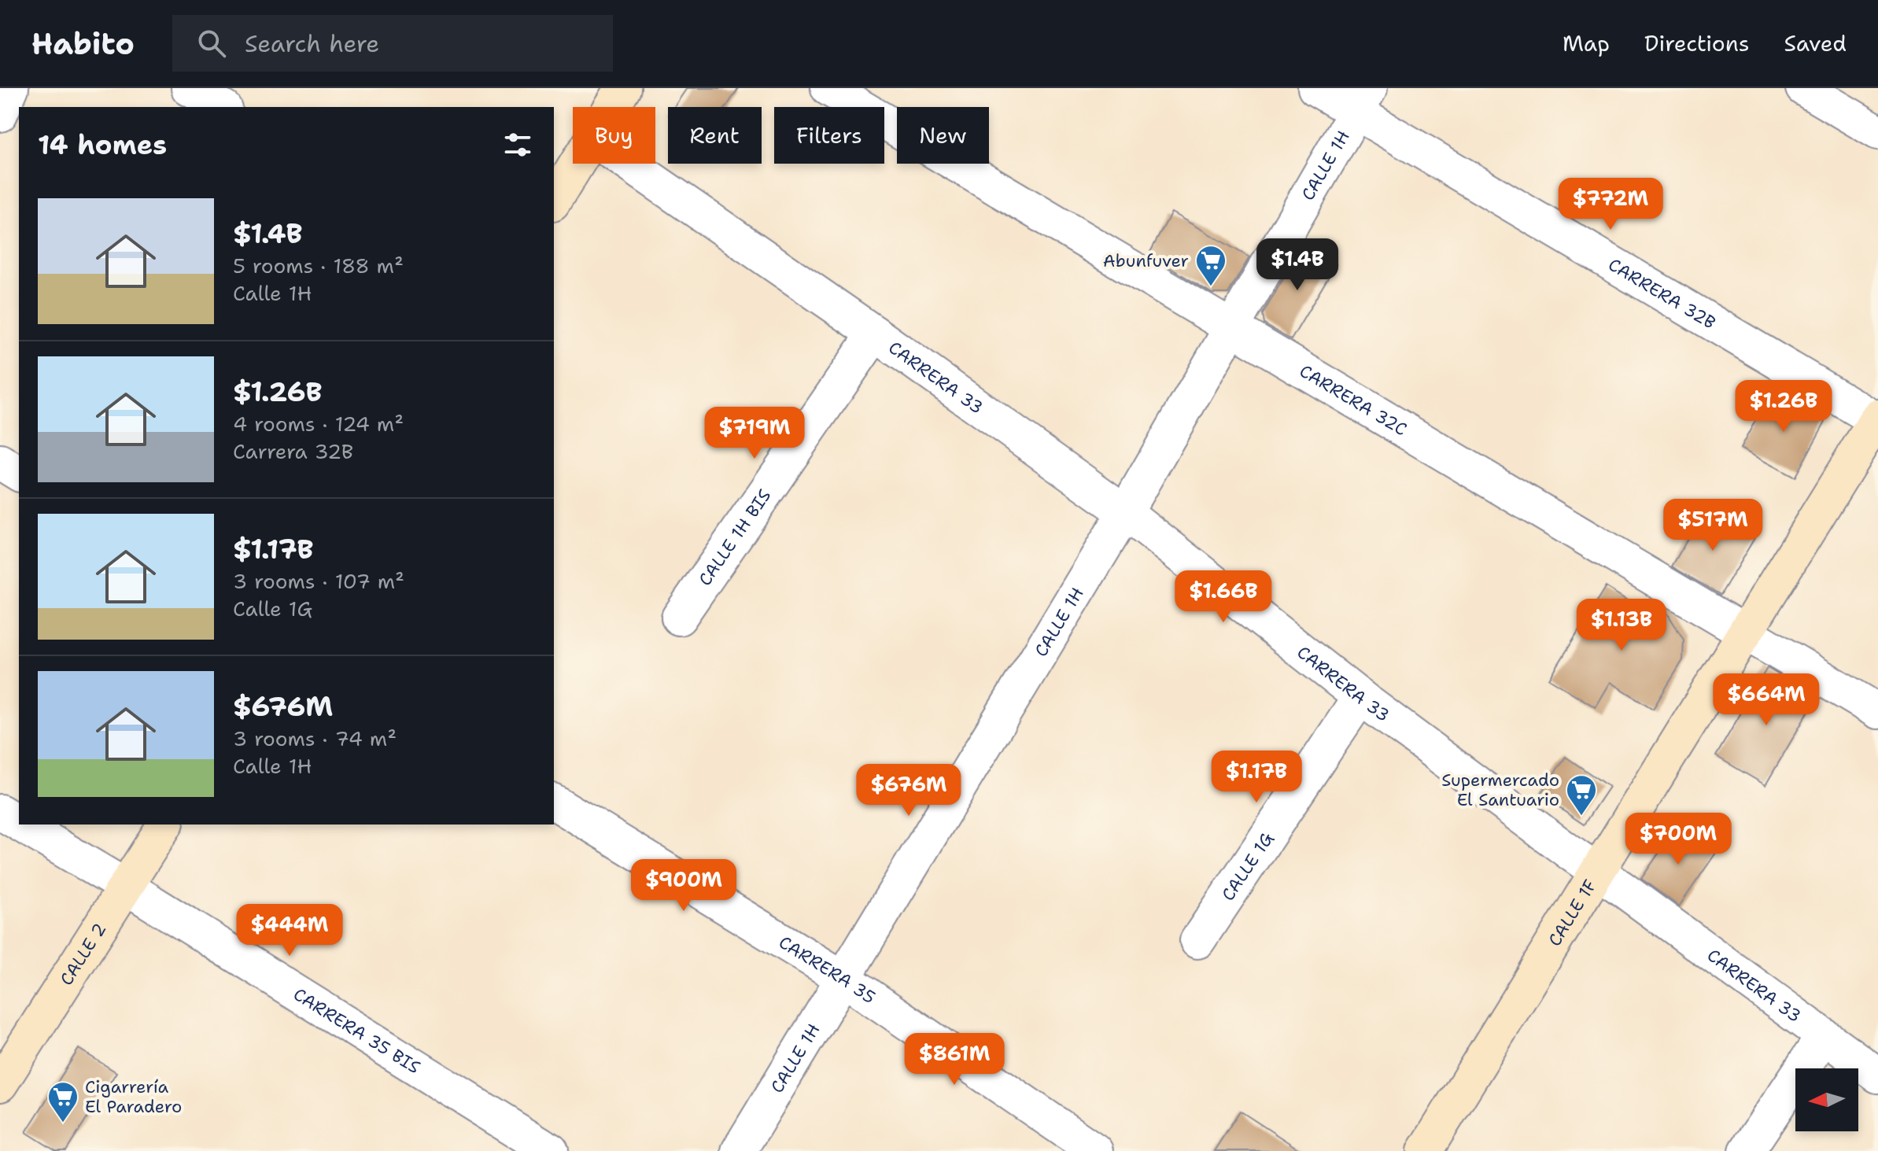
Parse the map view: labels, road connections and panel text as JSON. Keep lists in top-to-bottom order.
{
  "streets": {
    "street": [
      "CALLE 1H",
      "CARRERA 32B",
      "CARRERA 33",
      "CARRERA 32C",
      "CALLE 1H BIS",
      "CALLE 1G",
      "CALLE 1F",
      "CALLE 2",
      "CARRERA 35",
      "CARRERA 35 BIS"
    ]
  },
  "crossings": [
    ["CALLE 1H", "CARRERA 32B"],
    ["CALLE 1H", "CARRERA 33"],
    ["CALLE 1H", "CARRERA 32C"],
    ["CALLE 1H", "CARRERA 35"],
    ["CARRERA 32B", "CALLE 1F"],
    ["CARRERA 33", "CALLE 1H BIS"],
    ["CARRERA 33", "CALLE 1G"],
    ["CARRERA 33", "CALLE 1F"],
    ["CARRERA 32C", "CALLE 1F"],
    ["CALLE 2", "CARRERA 35 BIS"]
  ],
  "places": {
    "supermarket": ["Abunfuver", "Supermercado El Santuario", "Cigarrería El Paradero"]
  },
  "north": "left",
  "page": {
    "header": "Habito",
    "search": "Search here",
    "nav": ["Map", "Directions", "Saved"],
    "chip": [
      "Buy",
      "Rent",
      "Filters",
      "New"
    ],
    "heading": "14 homes",
    "price": [
      "$772M",
      "$1.4B",
      "$1.26B",
      "$719M",
      "$517M",
      "$1.66B",
      "$1.13B",
      "$664M",
      "$1.17B",
      "$676M",
      "$700M",
      "$900M",
      "$444M",
      "$861M"
    ],
    "list": [
      {
        "name": "$1.4B",
        "note": "5 rooms · 188 m² · Calle 1H"
      },
      {
        "name": "$1.26B",
        "note": "4 rooms · 124 m² · Carrera 32B"
      },
      {
        "name": "$1.17B",
        "note": "3 rooms · 107 m² · Calle 1G"
      },
      {
        "name": "$676M",
        "note": "3 rooms · 74 m² · Calle 1H"
      }
    ]
  }
}
